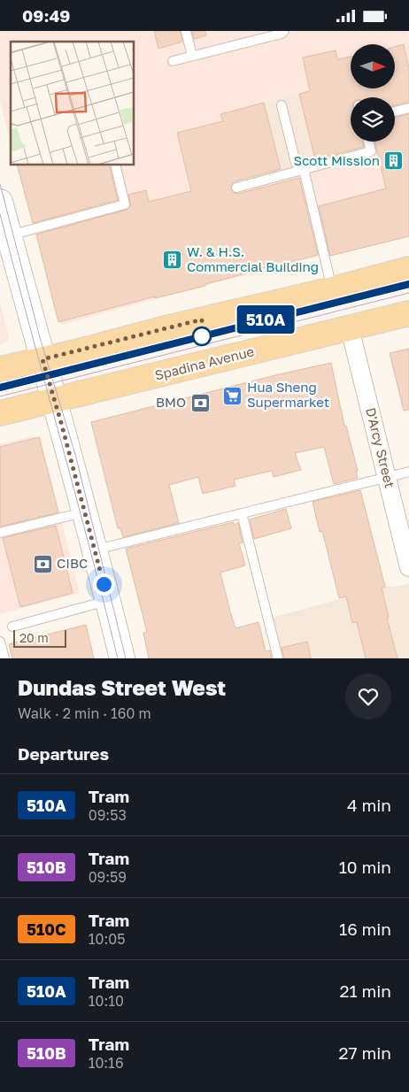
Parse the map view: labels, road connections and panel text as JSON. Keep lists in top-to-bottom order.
{
  "streets": {
    "main road": ["Spadina Avenue"],
    "street": ["D'Arcy Street"]
  },
  "crossings": [
    ["Spadina Avenue", "D'Arcy Street"]
  ],
  "places": {
    "building": ["Scott Mission", "W. & H.S. Commercial Building"],
    "supermarket": ["Hua Sheng Supermarket"],
    "bank": ["BMO", "CIBC"]
  },
  "lines": ["tram line 510A"],
  "scale_bar": "20 m",
  "north": "right",
  "page": {
    "status": "09:49",
    "on_map": "510A",
    "scale": "20 m",
    "heading": [
      ["Dundas Street West", "Walk · 2 min · 160 m"],
      "Departures"
    ],
    "list": [
      {
        "mark": "510A",
        "name": "Tram",
        "note": "09:53",
        "value": "4 min"
      },
      {
        "mark": "510B",
        "name": "Tram",
        "note": "09:59",
        "value": "10 min"
      },
      {
        "mark": "510C",
        "name": "Tram",
        "note": "10:05",
        "value": "16 min"
      },
      {
        "mark": "510A",
        "name": "Tram",
        "note": "10:10",
        "value": "21 min"
      },
      {
        "mark": "510B",
        "name": "Tram",
        "note": "10:16",
        "value": "27 min"
      }
    ]
  }
}
